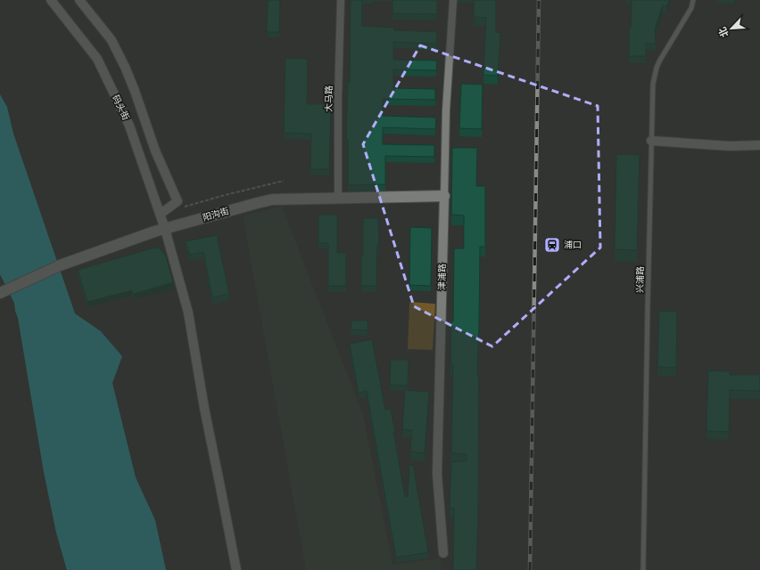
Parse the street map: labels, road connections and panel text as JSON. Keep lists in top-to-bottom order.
{
  "streets": {
    "street": [
      "大马路",
      "码头街",
      "阳沟街",
      "津浦路"
    ],
    "lane": ["兴浦路"]
  },
  "crossings": [
    ["大马路", "阳沟街"],
    ["码头街", "阳沟街"],
    ["阳沟街", "津浦路"]
  ],
  "places": {
    "station": ["浦口"]
  },
  "north": "bottom left"
}
